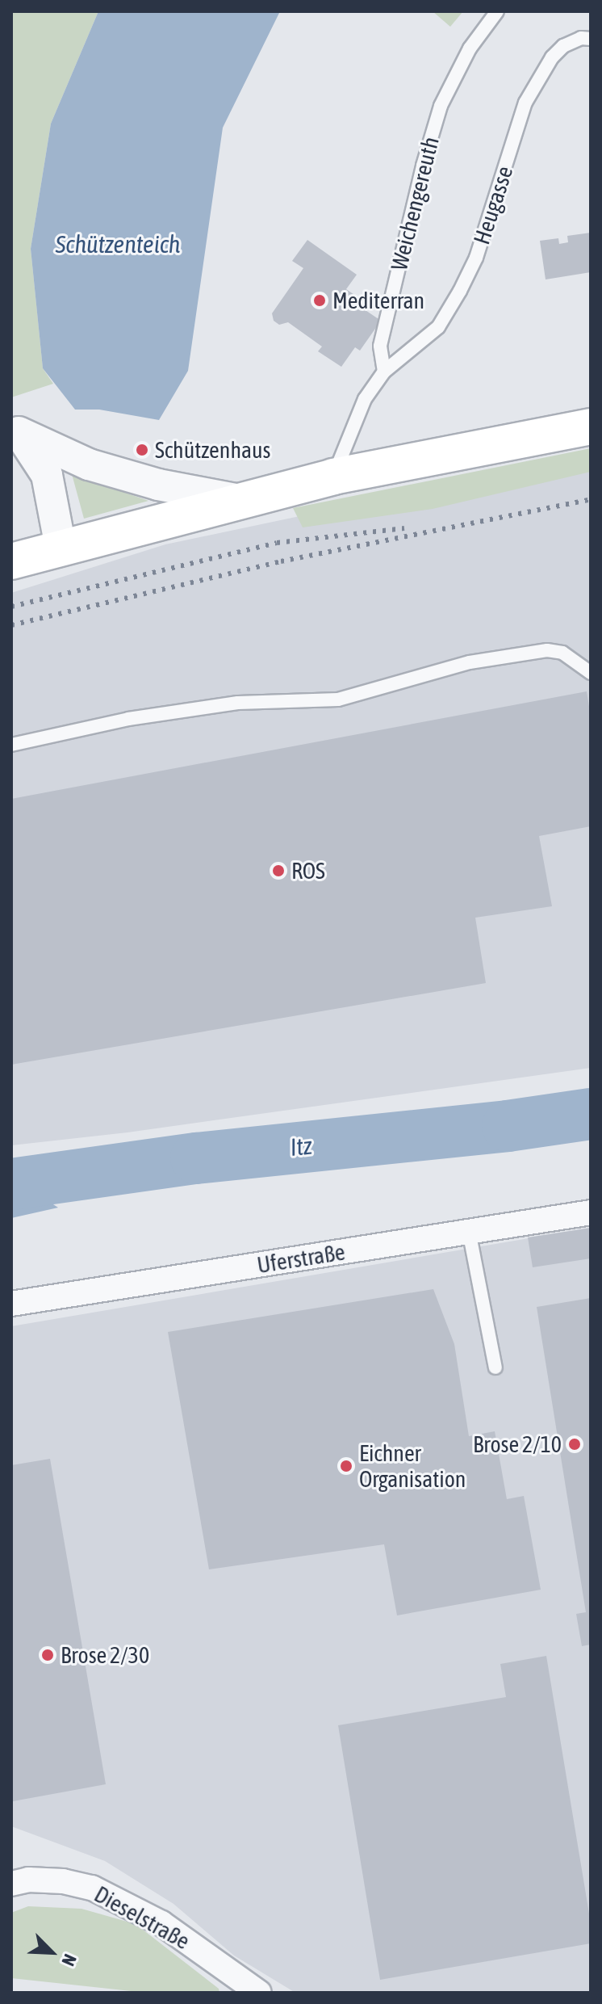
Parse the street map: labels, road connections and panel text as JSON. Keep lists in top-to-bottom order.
{
  "streets": {
    "street": ["Uferstraße", "Dieselstraße"],
    "lane": ["Weichengereuth", "Heugasse"]
  },
  "crossings": [
    ["Weichengereuth", "Heugasse"]
  ],
  "water": ["Schützenteich", "Itz"],
  "places": [
    "Mediterran",
    "Schützenhaus",
    "ROS",
    "Brose 2/10",
    "Eichner Organisation",
    "Brose 2/30"
  ],
  "north": "bottom right"
}
